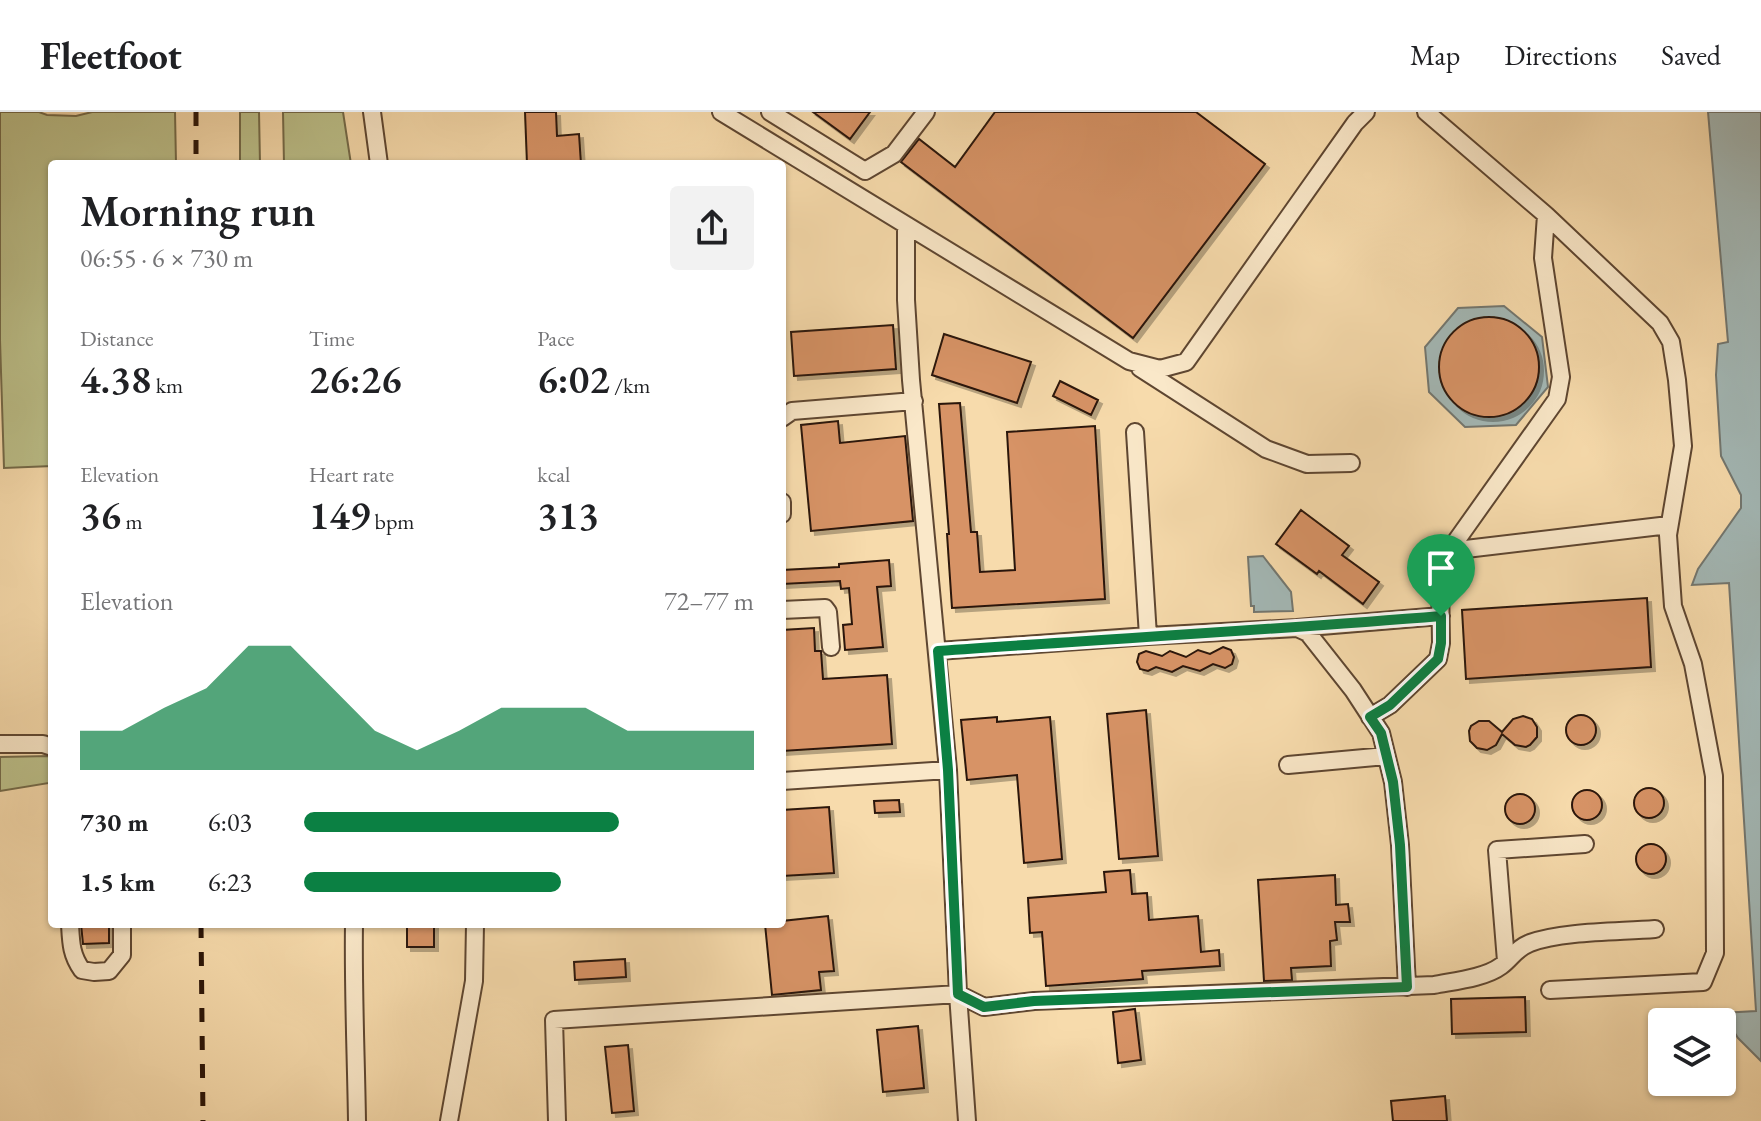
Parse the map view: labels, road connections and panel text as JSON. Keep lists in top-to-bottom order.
{
  "page": {
    "header": "Fleetfoot",
    "nav": ["Map", "Directions", "Saved"],
    "heading": ["Morning run", "06:55 · 6 × 730 m"],
    "stats": [
      ["Distance", "4.38 km"],
      ["Time", "26:26"],
      ["Pace", "6:02 /km"],
      ["Elevation", "36 m"],
      ["Heart rate", "149 bpm"],
      ["kcal", "313"]
    ],
    "chart": ["Elevation", "72–77 m"],
    "list": [
      {
        "name": "730 m",
        "note": "6:03"
      },
      {
        "name": "1.5 km",
        "note": "6:23"
      }
    ]
  }
}
